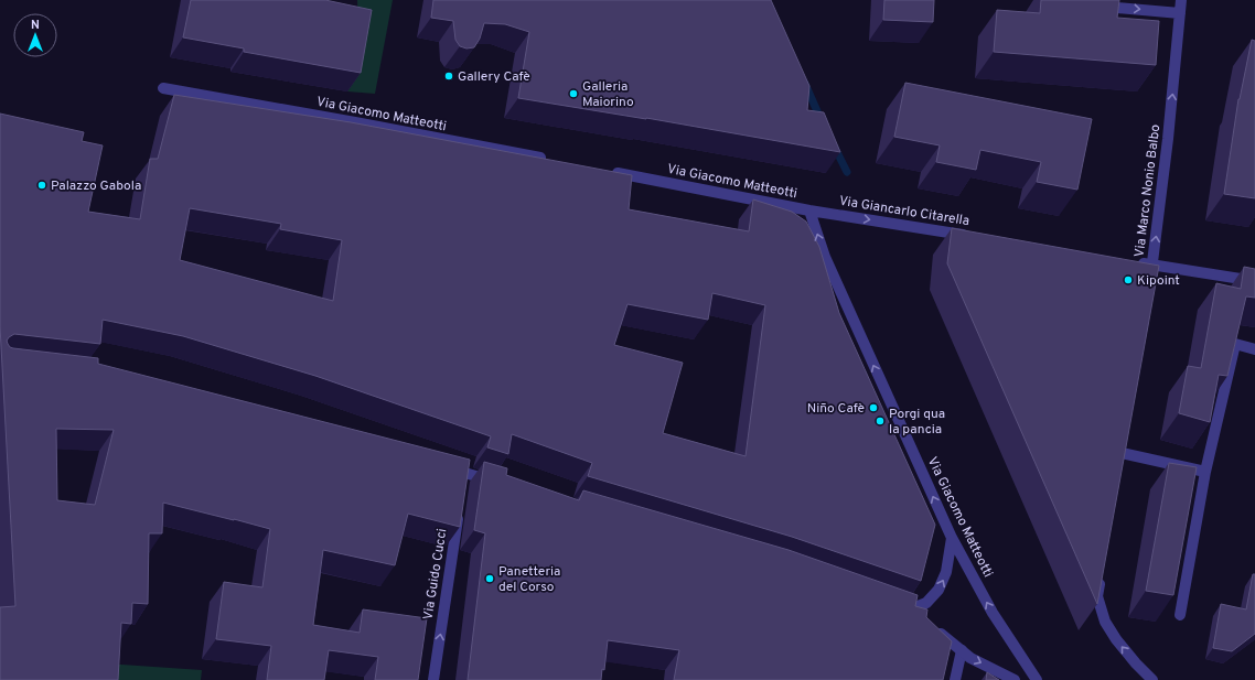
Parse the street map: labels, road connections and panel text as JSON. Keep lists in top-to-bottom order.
{
  "streets": {
    "street": [
      "Via Giacomo Matteotti",
      "Via Marco Nonio Balbo",
      "Via Giancarlo Citarella",
      "Via Guido Cucci"
    ]
  },
  "crossings": [
    ["Via Giacomo Matteotti", "Via Giancarlo Citarella"]
  ],
  "one_way": [
    "Via Giacomo Matteotti",
    "Via Marco Nonio Balbo",
    "Via Giancarlo Citarella",
    "Via Guido Cucci"
  ],
  "places": [
    "Gallery Cafè",
    "Galleria Maiorino",
    "Palazzo Gabola",
    "Kipoint",
    "Niño Cafè",
    "Porgi qua la pancia",
    "Panetteria del Corso"
  ],
  "north": "top"
}
